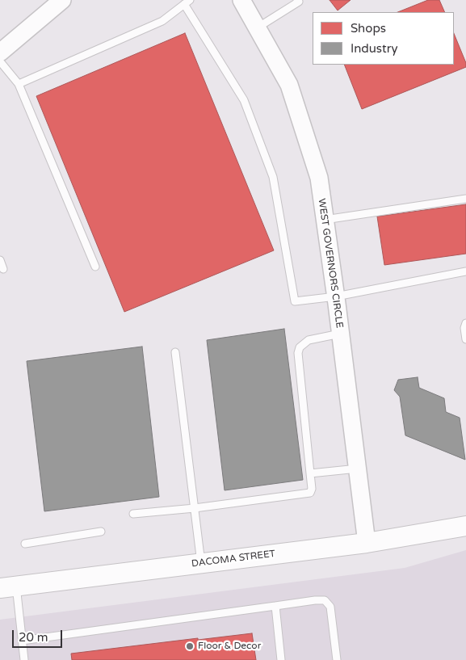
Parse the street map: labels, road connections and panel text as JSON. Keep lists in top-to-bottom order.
{
  "streets": {
    "main road": ["DACOMA STREET"],
    "street": ["WEST GOVERNORS CIRCLE"]
  },
  "crossings": [
    ["WEST GOVERNORS CIRCLE", "DACOMA STREET"]
  ],
  "places": ["Floor & Decor"],
  "legend": ["Shops", "Industry"],
  "scale_bar": "20 m"
}
